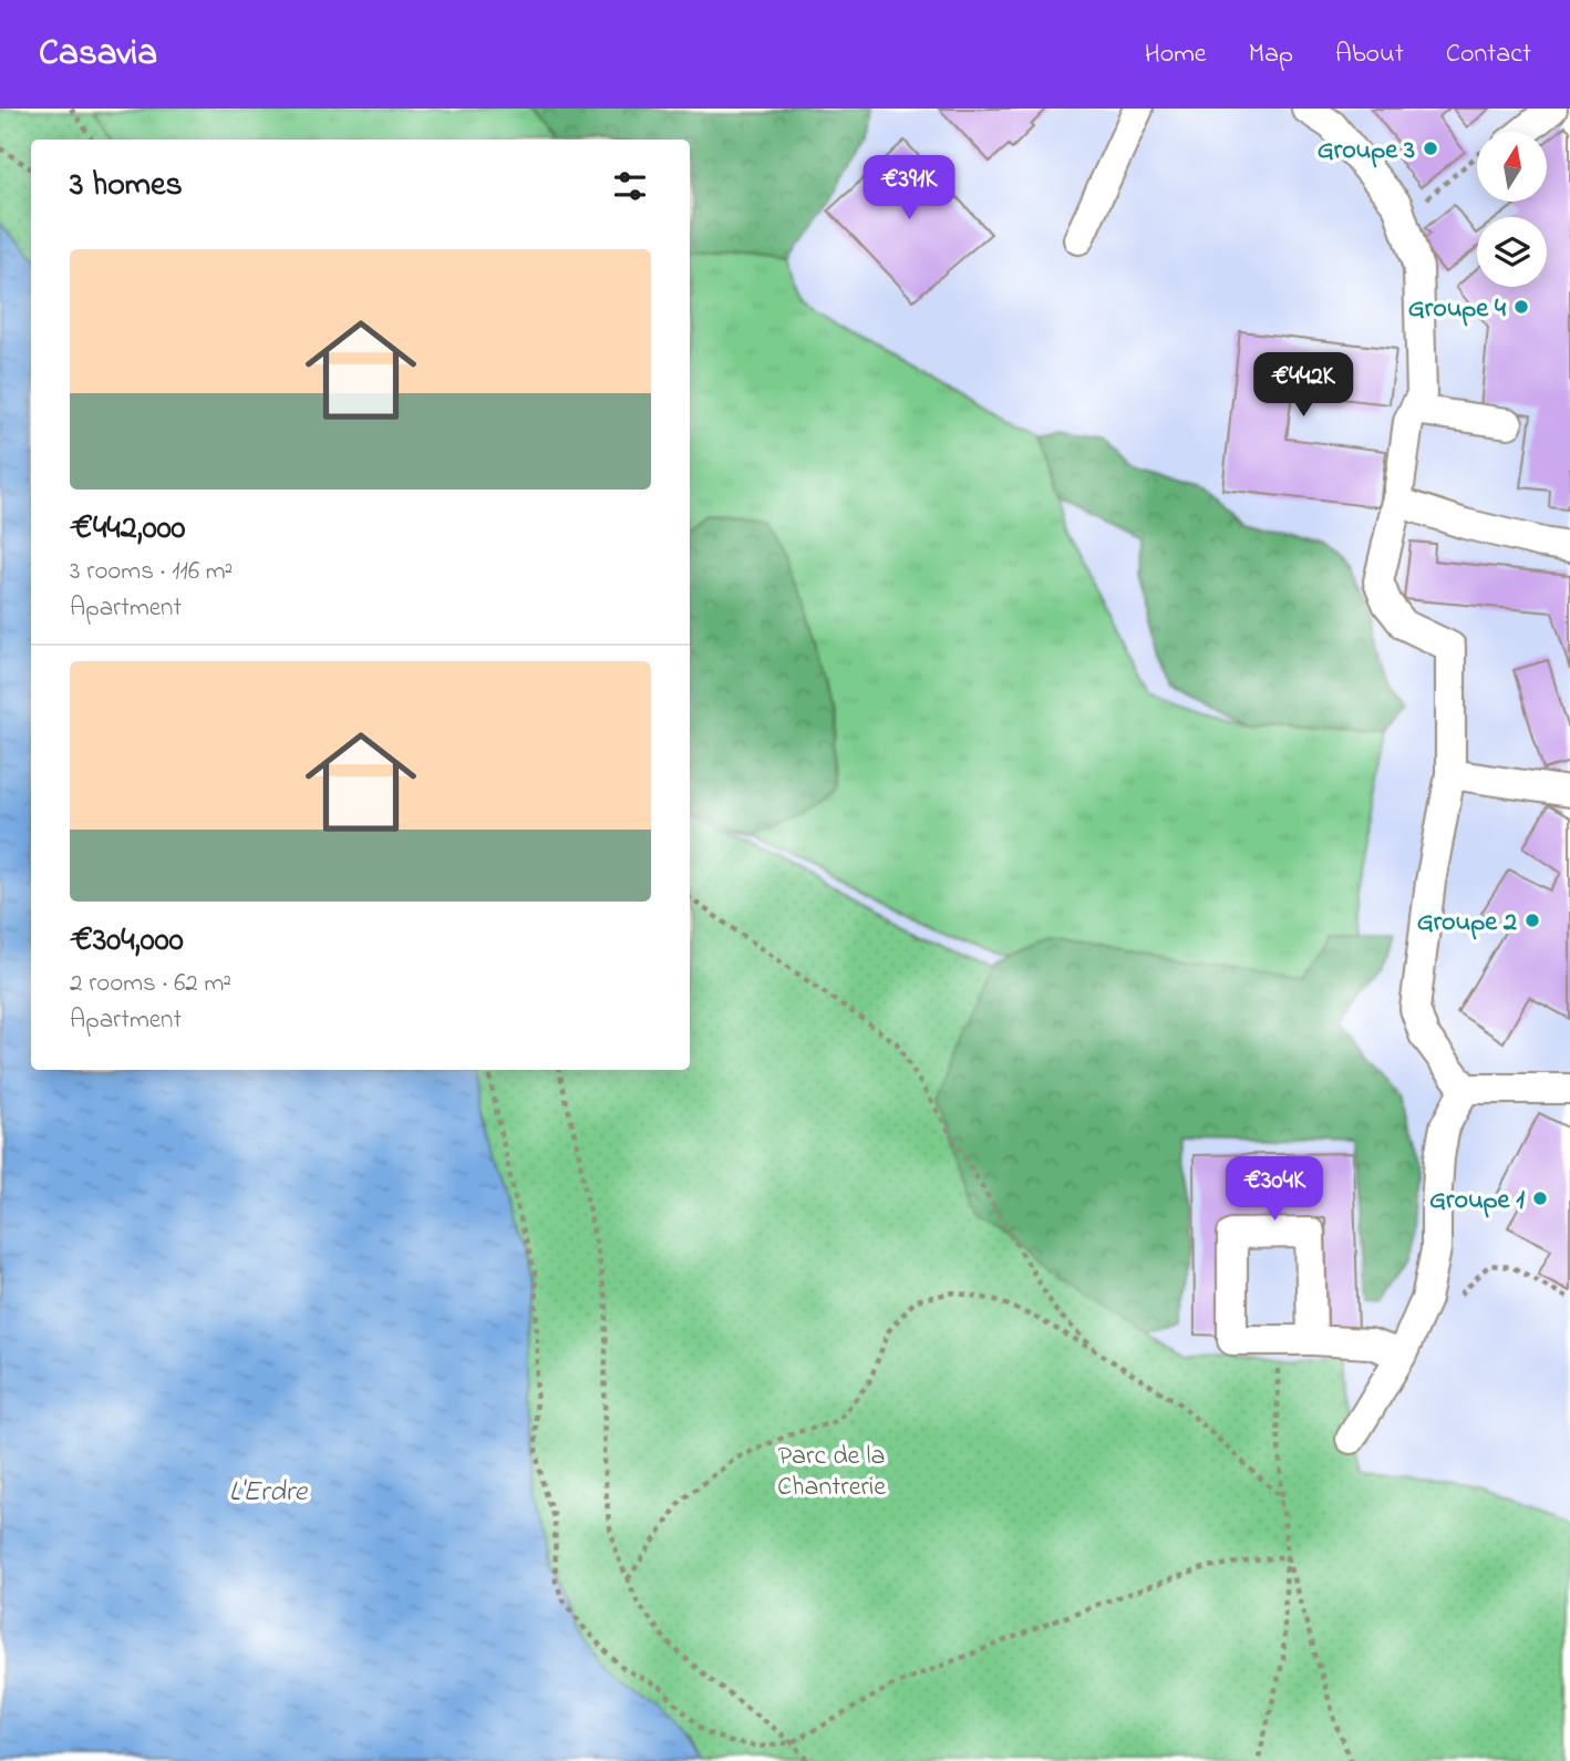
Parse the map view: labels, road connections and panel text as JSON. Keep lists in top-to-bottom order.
{
  "water": ["L'Erdre"],
  "parks": ["Parc de la Chantrerie"],
  "places": [
    "Groupe 3",
    "Groupe 4",
    "Groupe 2",
    "Groupe 1"
  ],
  "north": "top",
  "page": {
    "header": "Casavia",
    "nav": [
      "Home",
      "Map",
      "About",
      "Contact"
    ],
    "heading": "3 homes",
    "price": ["€391K", "€442K", "€304K"],
    "list": [
      {
        "name": "€442,000",
        "note": "3 rooms · 116 m² · Apartment"
      },
      {
        "name": "€304,000",
        "note": "2 rooms · 62 m² · Apartment"
      }
    ]
  }
}
